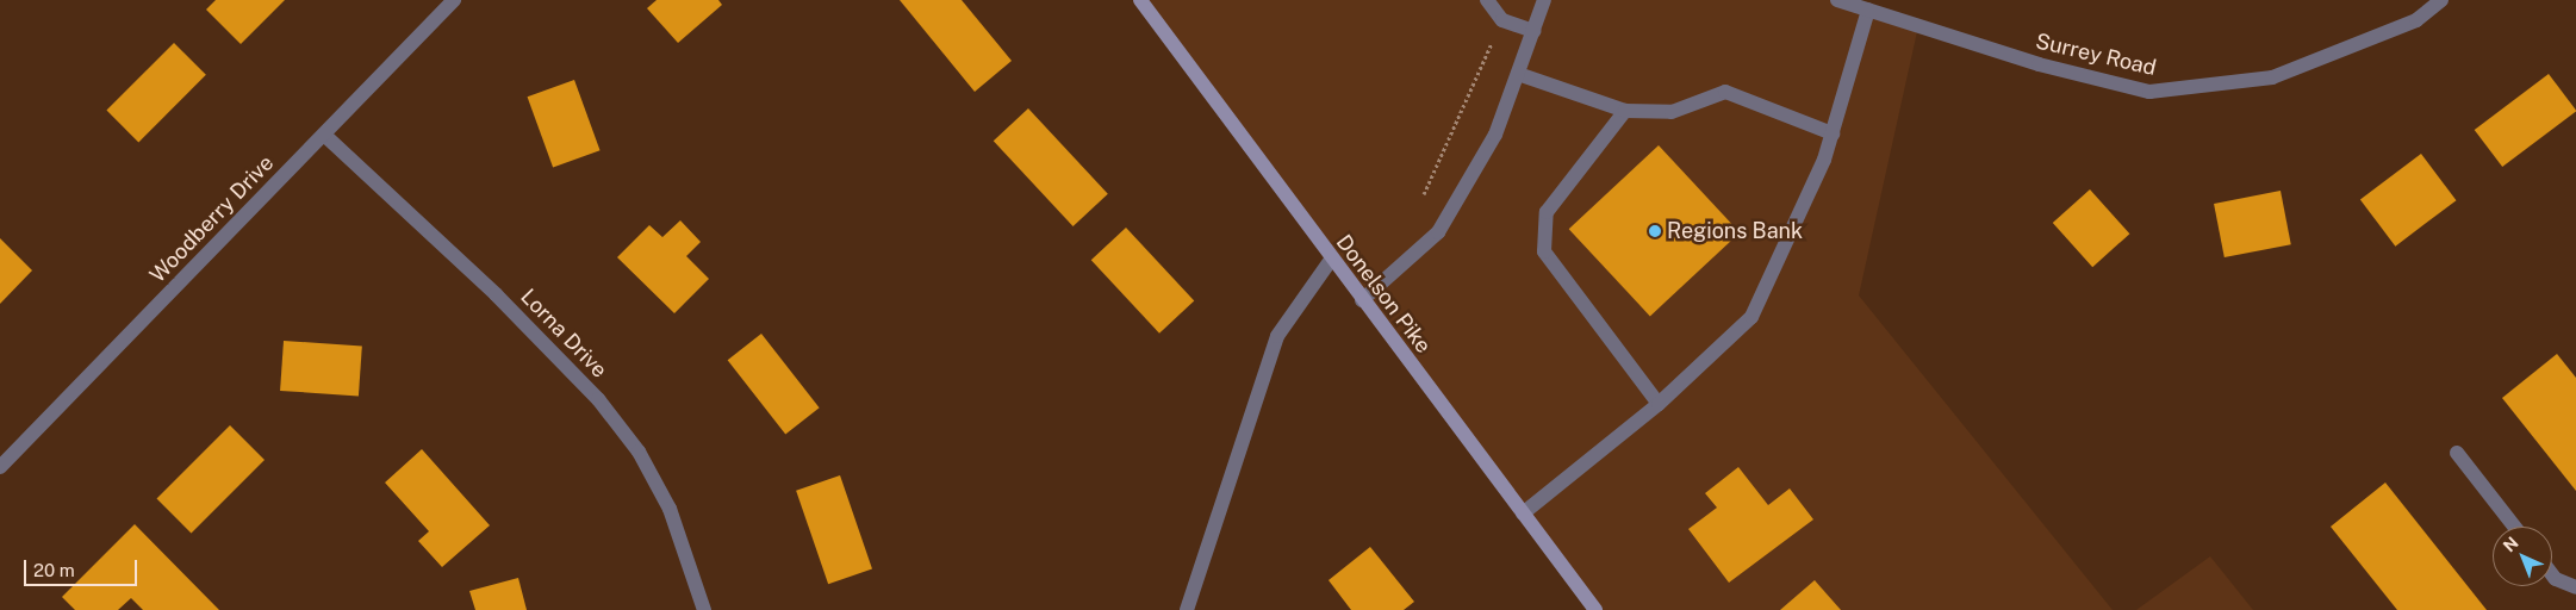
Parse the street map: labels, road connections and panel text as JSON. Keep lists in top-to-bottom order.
{
  "streets": {
    "main road": ["Donelson Pike"],
    "street": ["Surrey Road", "Woodberry Drive", "Lorna Drive"]
  },
  "crossings": [
    ["Woodberry Drive", "Lorna Drive"]
  ],
  "places": ["Regions Bank"],
  "scale_bar": "20 m",
  "north": "top left"
}
